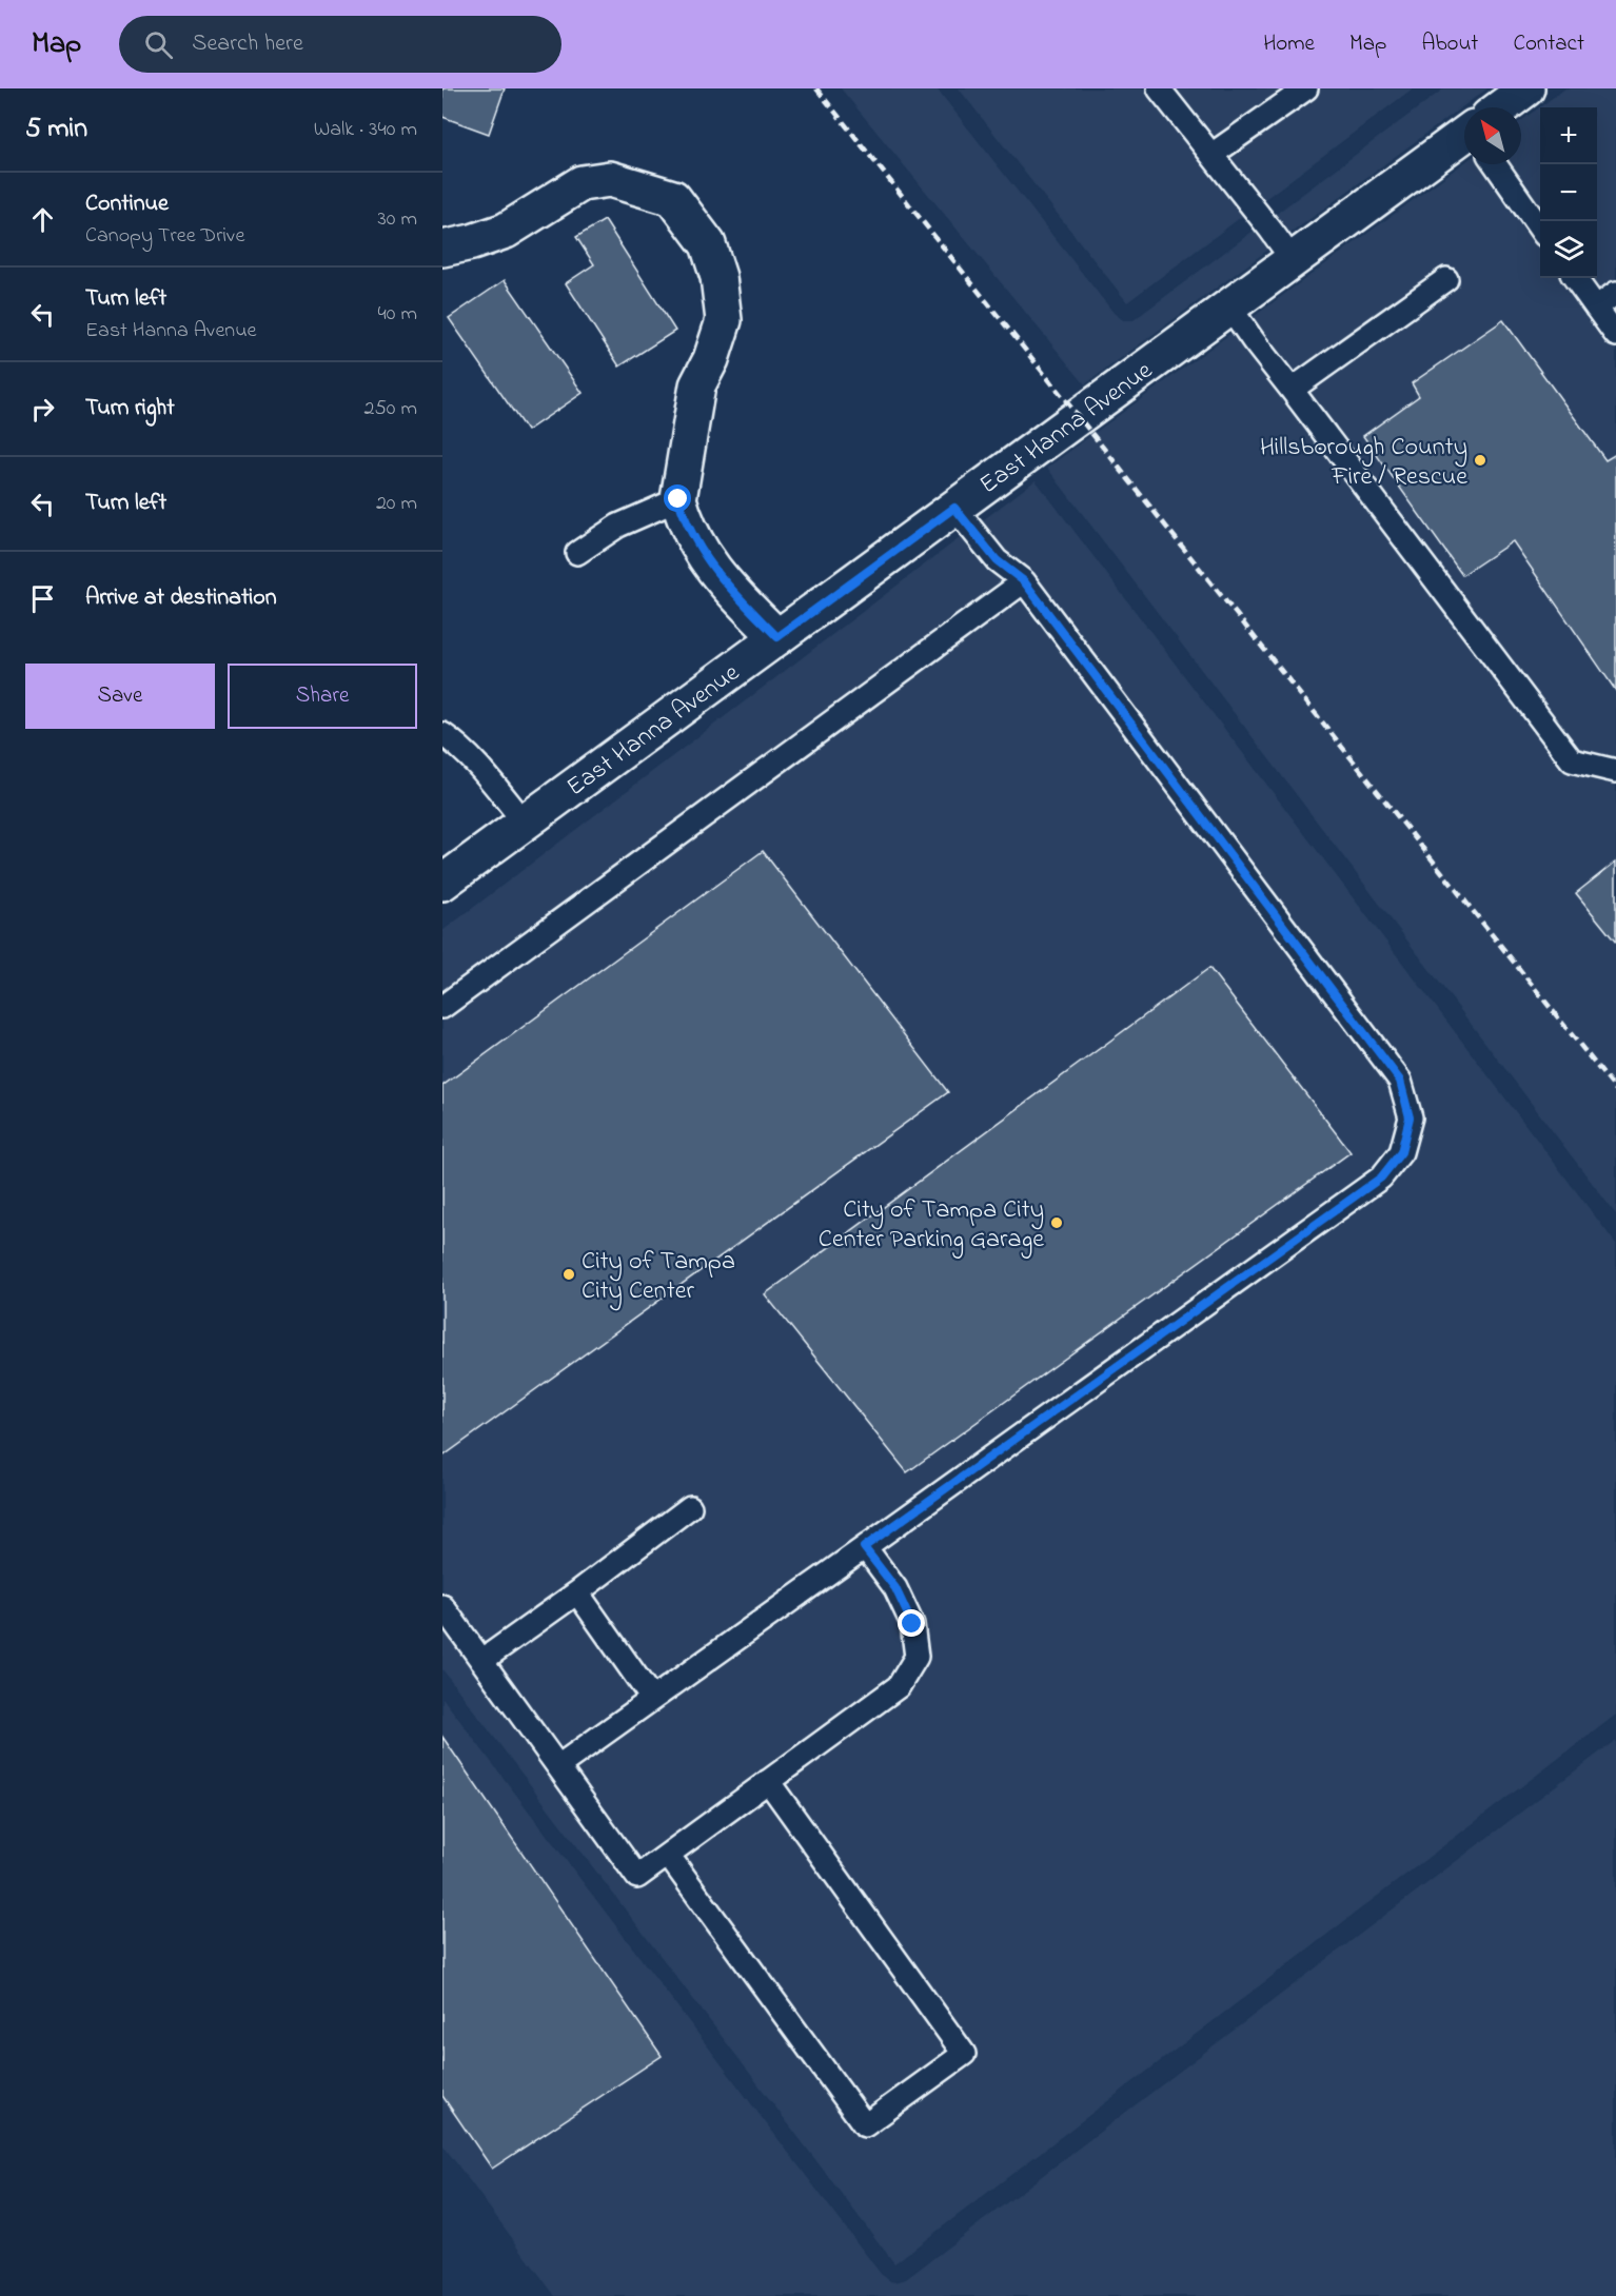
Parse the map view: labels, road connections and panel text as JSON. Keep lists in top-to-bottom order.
{
  "streets": {
    "street": ["East Hanna Avenue"]
  },
  "places": ["Hillsborough County Fire / Rescue", "City of Tampa City Center Parking Garage", "City of Tampa City Center"],
  "north": "top left",
  "page": {
    "header": "Map",
    "search": "Search here",
    "nav": [
      "Home",
      "Map",
      "About",
      "Contact"
    ],
    "heading": ["5 min", "Walk · 340 m"],
    "map_buttons": ["+", "−"],
    "list": [
      ["Continue", "Canopy Tree Drive", "30 m"],
      ["Turn left", "East Hanna Avenue", "40 m"],
      ["Turn right", "250 m"],
      ["Turn left", "20 m"],
      "Arrive at destination"
    ],
    "buttons": ["Save", "Share"]
  }
}
